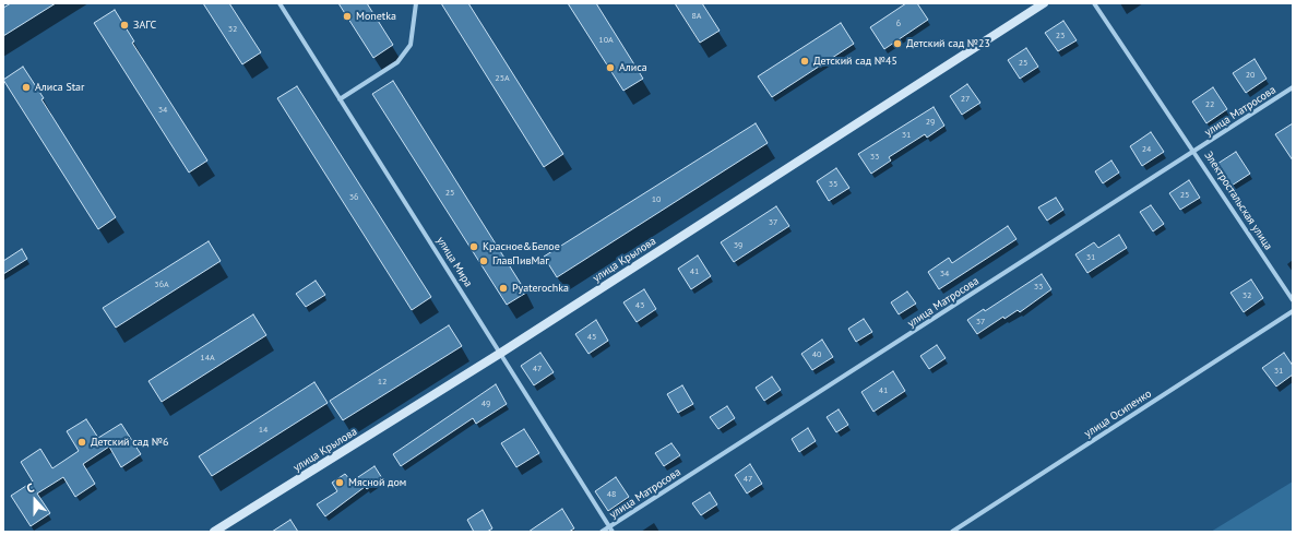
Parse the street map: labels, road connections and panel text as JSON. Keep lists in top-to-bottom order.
{
  "streets": {
    "main road": ["улица Крылова"],
    "street": [
      "улица Матросова",
      "Электростальская улица",
      "улица Мира",
      "улица Осипенко"
    ]
  },
  "crossings": [
    ["улица Матросова", "Электростальская улица"],
    ["улица Матросова", "улица Мира"],
    ["улица Крылова", "улица Мира"]
  ],
  "places": [
    "Monetka",
    "ЗАГС",
    "Детский сад №23",
    "Детский сад №45",
    "Алиса",
    "Алиса Star",
    "Красное&Белое",
    "ГлавПивМаг",
    "Pyaterochka",
    "Детский сад №6",
    "Мясной дом"
  ],
  "house_numbers": [
    "8А",
    "6",
    "32",
    "23",
    "10А",
    "25",
    "20",
    "25А",
    "27",
    "22",
    "34",
    "29",
    "31",
    "24",
    "33",
    "35",
    "25",
    "25",
    "36",
    "10",
    "37",
    "39",
    "31",
    "41",
    "34",
    "36А",
    "33",
    "32",
    "43",
    "37",
    "45",
    "40",
    "14А",
    "47",
    "31",
    "12",
    "41",
    "49",
    "14",
    "47",
    "48"
  ],
  "north": "top"
}
